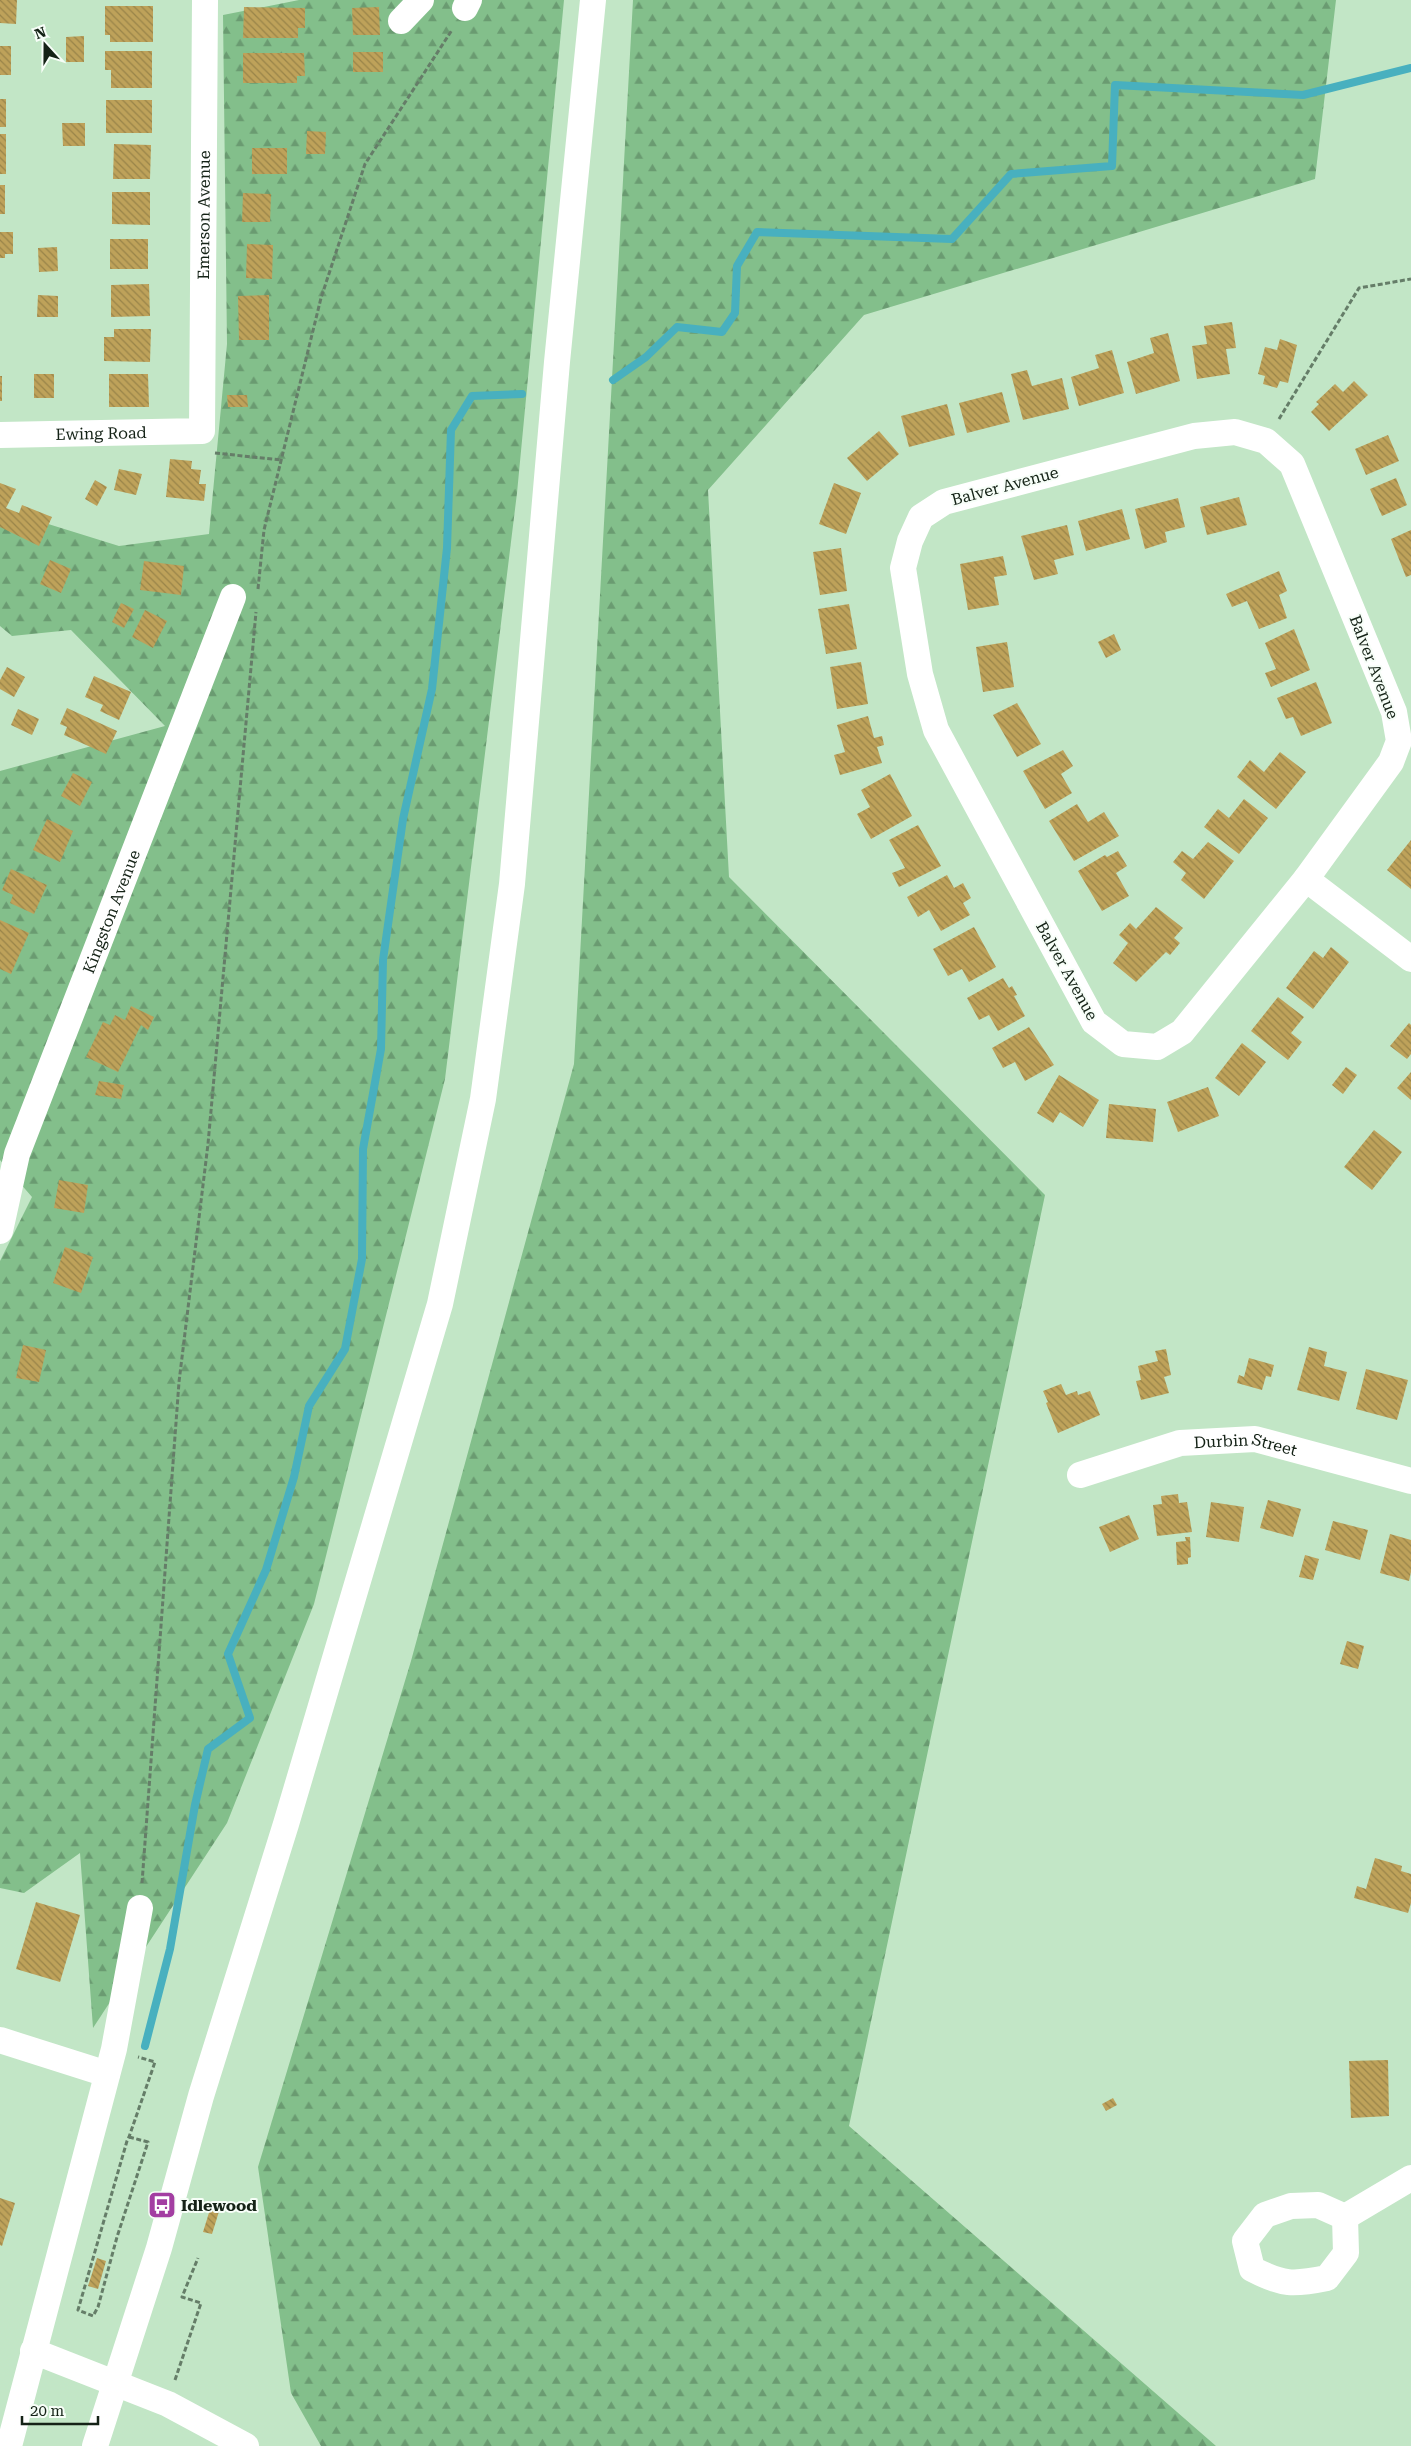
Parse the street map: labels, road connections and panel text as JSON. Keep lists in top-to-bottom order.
{
  "streets": {
    "street": [
      "Emerson Avenue",
      "Ewing Road",
      "Balver Avenue",
      "Kingston Avenue",
      "Durbin Street"
    ]
  },
  "crossings": [
    ["Emerson Avenue", "Ewing Road"]
  ],
  "places": {
    "bus stop": ["Idlewood"]
  },
  "scale_bar": "20 m",
  "north": "top"
}
